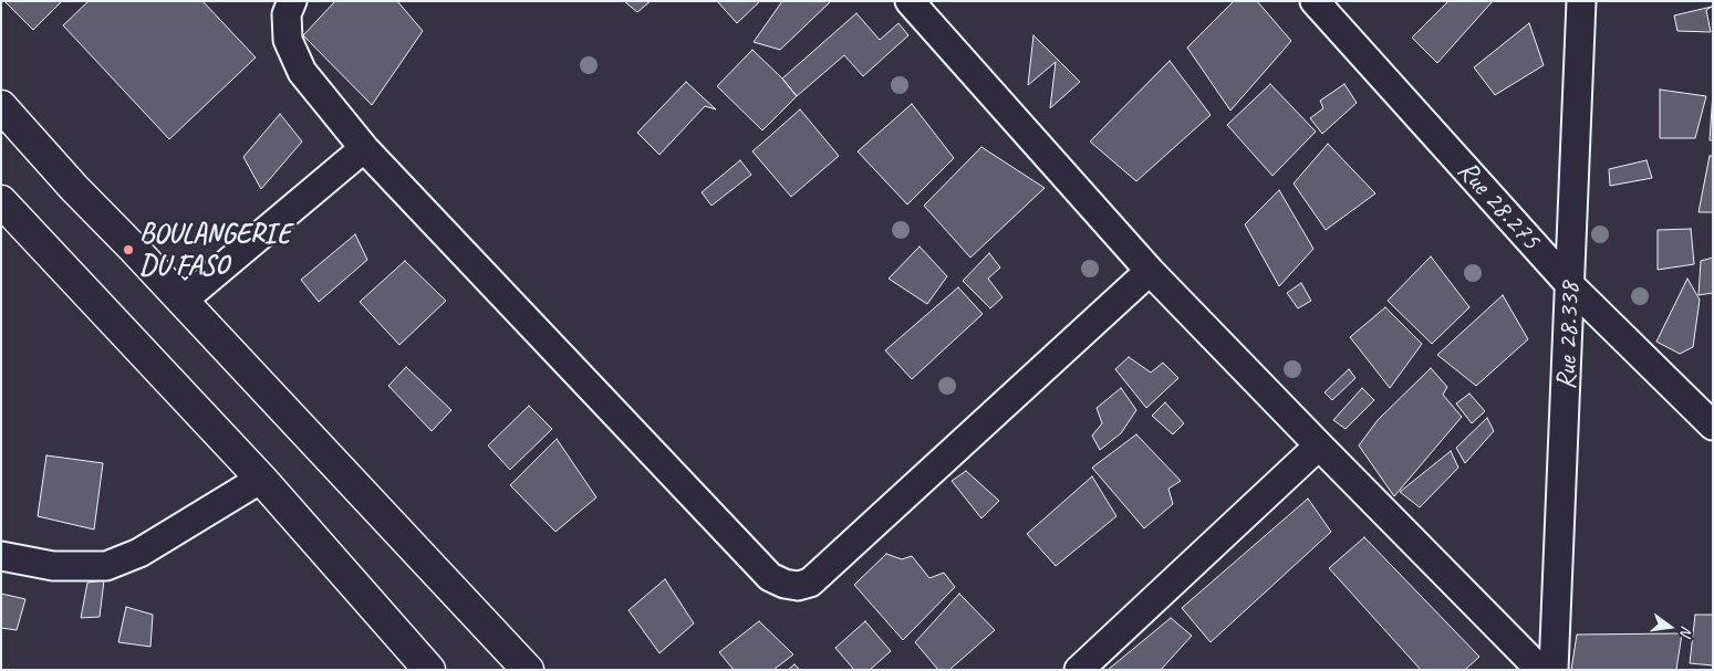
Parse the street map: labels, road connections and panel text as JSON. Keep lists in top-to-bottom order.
{
  "streets": {
    "street": ["Rue 28.275", "Rue 28.338"]
  },
  "crossings": [
    ["Rue 28.275", "Rue 28.338"]
  ],
  "places": ["BOULANGERIE DU FASO"],
  "north": "right"
}
